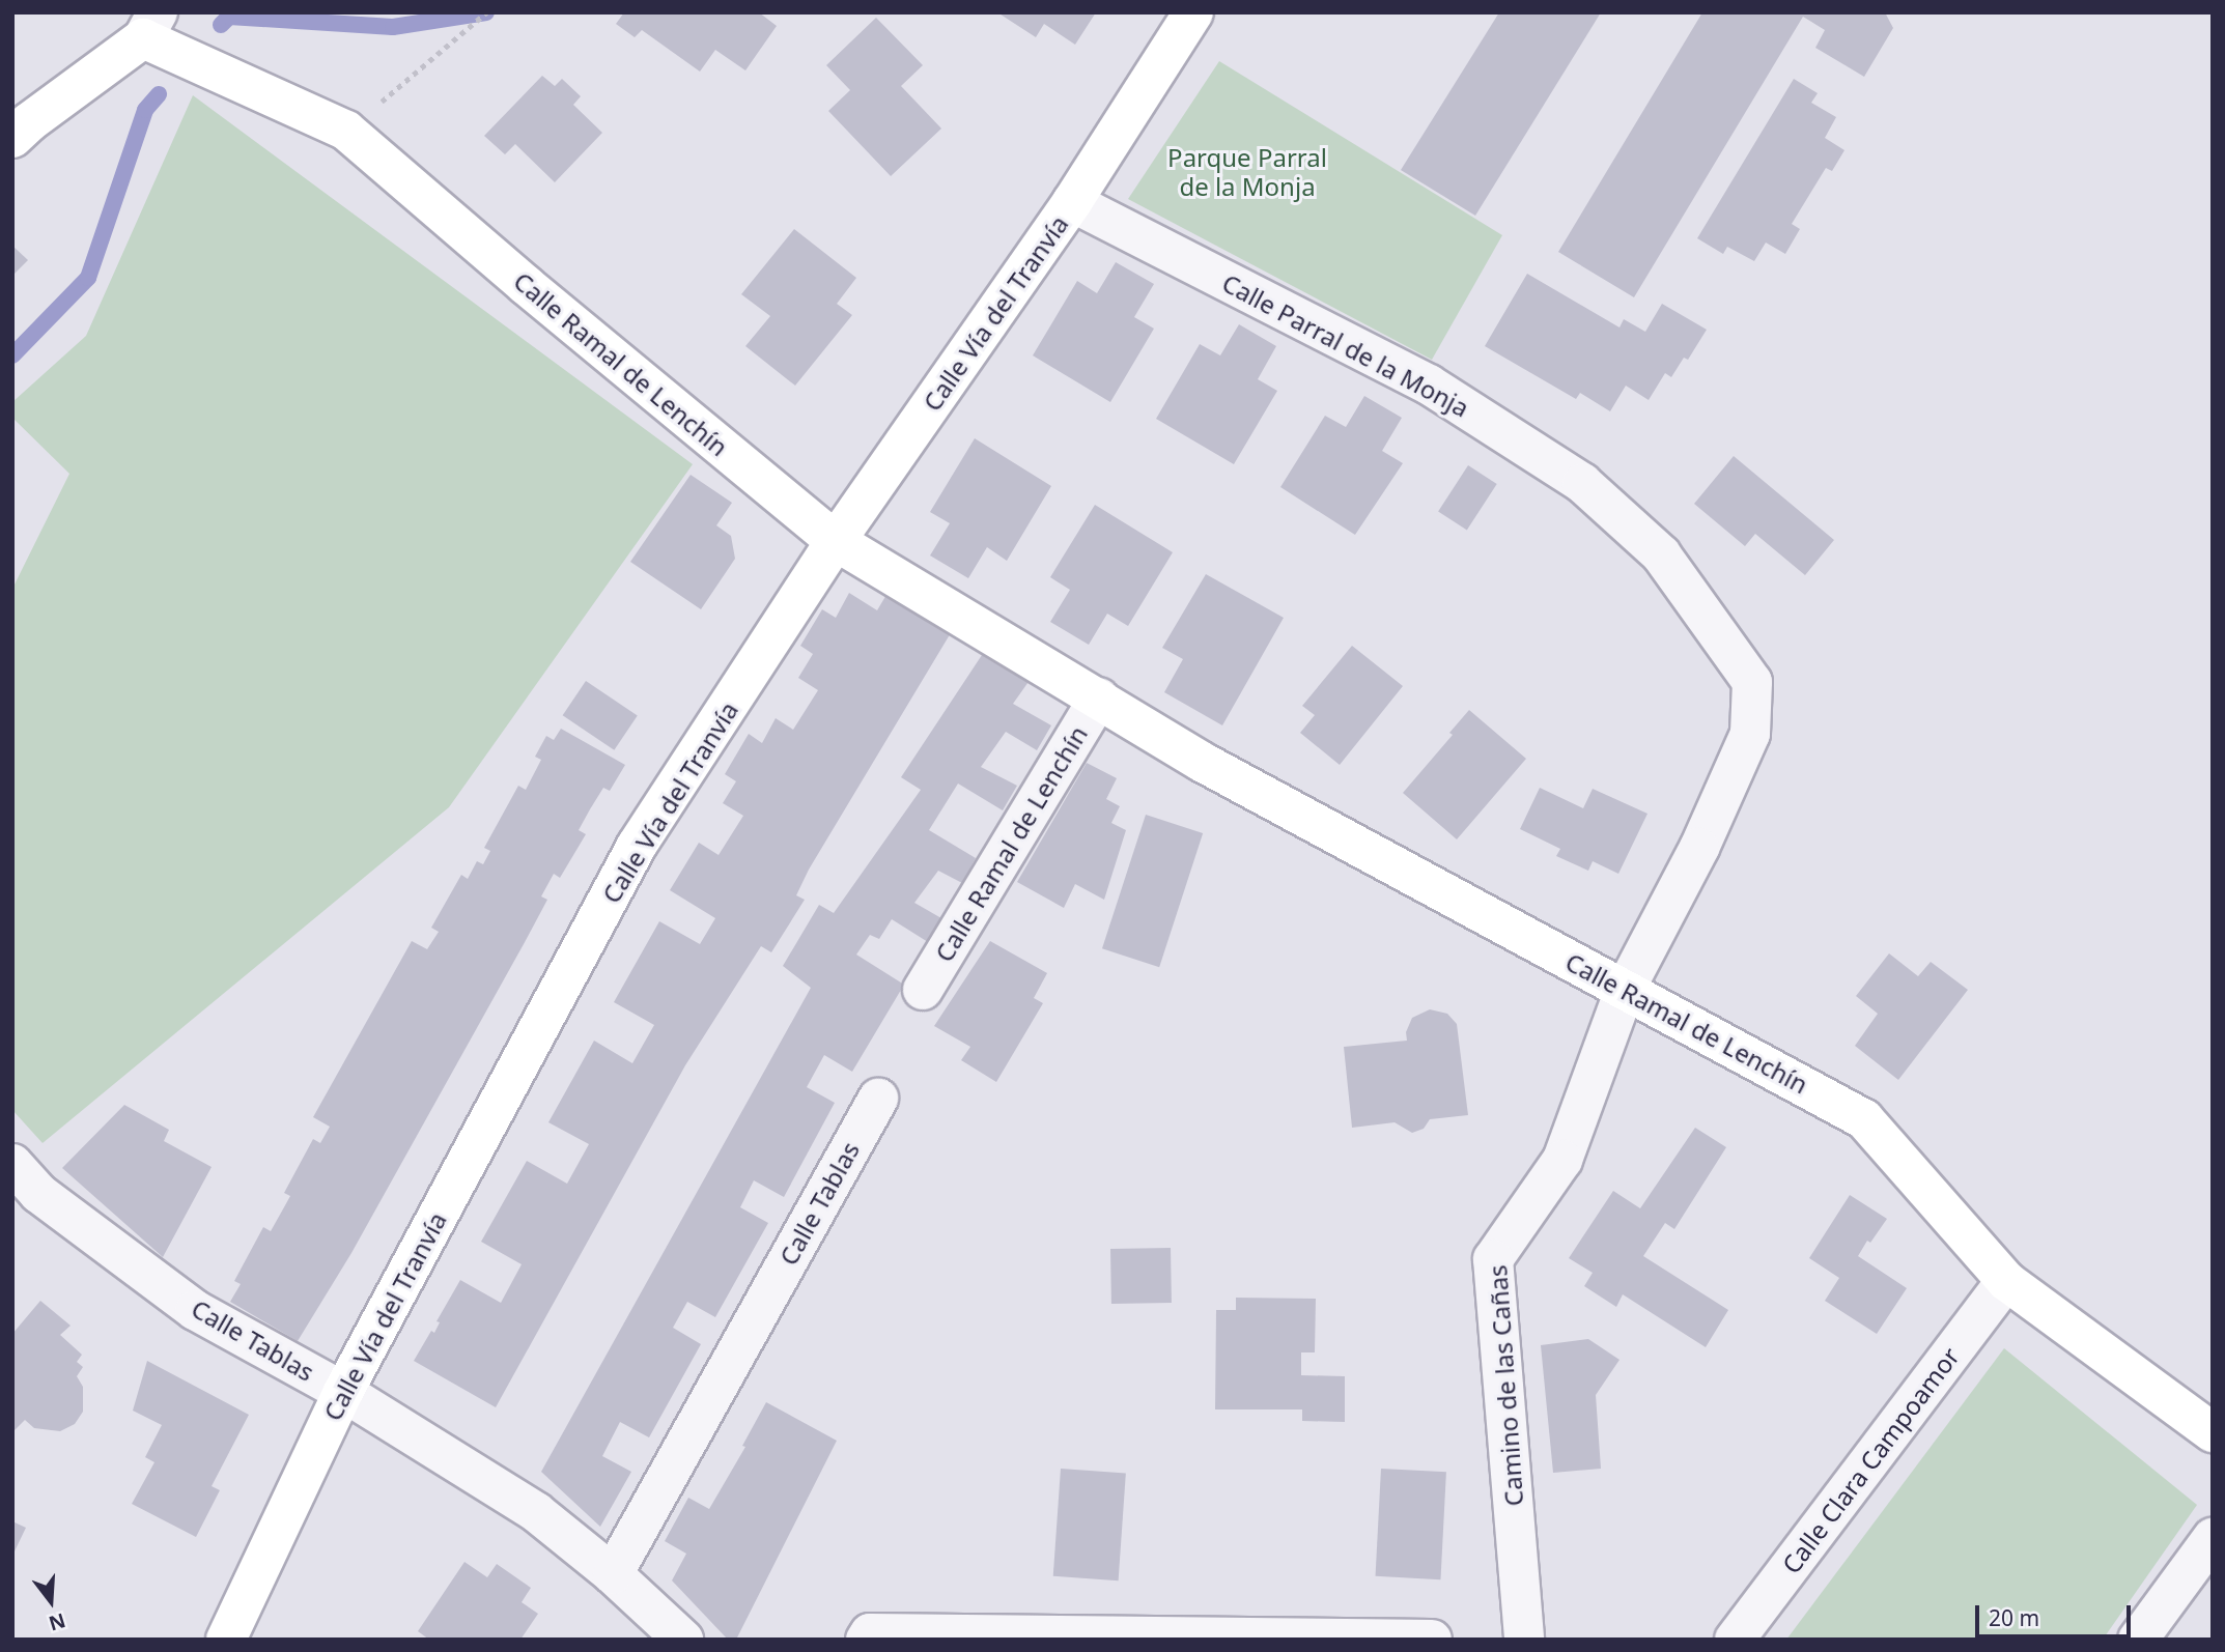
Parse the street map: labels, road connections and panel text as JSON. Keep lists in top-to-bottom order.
{
  "streets": {
    "street": [
      "Calle Vía del Tranvía",
      "Calle Parral de la Monja",
      "Calle Ramal de Lenchín",
      "Calle Tablas",
      "Camino de las Cañas",
      "Calle Clara Campoamor"
    ]
  },
  "crossings": [
    ["Calle Vía del Tranvía", "Calle Parral de la Monja"],
    ["Calle Vía del Tranvía", "Calle Ramal de Lenchín"],
    ["Calle Vía del Tranvía", "Calle Tablas"],
    ["Calle Parral de la Monja", "Calle Ramal de Lenchín"],
    ["Calle Parral de la Monja", "Camino de las Cañas"],
    ["Calle Ramal de Lenchín", "Camino de las Cañas"],
    ["Calle Ramal de Lenchín", "Calle Clara Campoamor"]
  ],
  "parks": ["Parque Parral de la Monja"],
  "scale_bar": "20 m",
  "north": "bottom"
}
